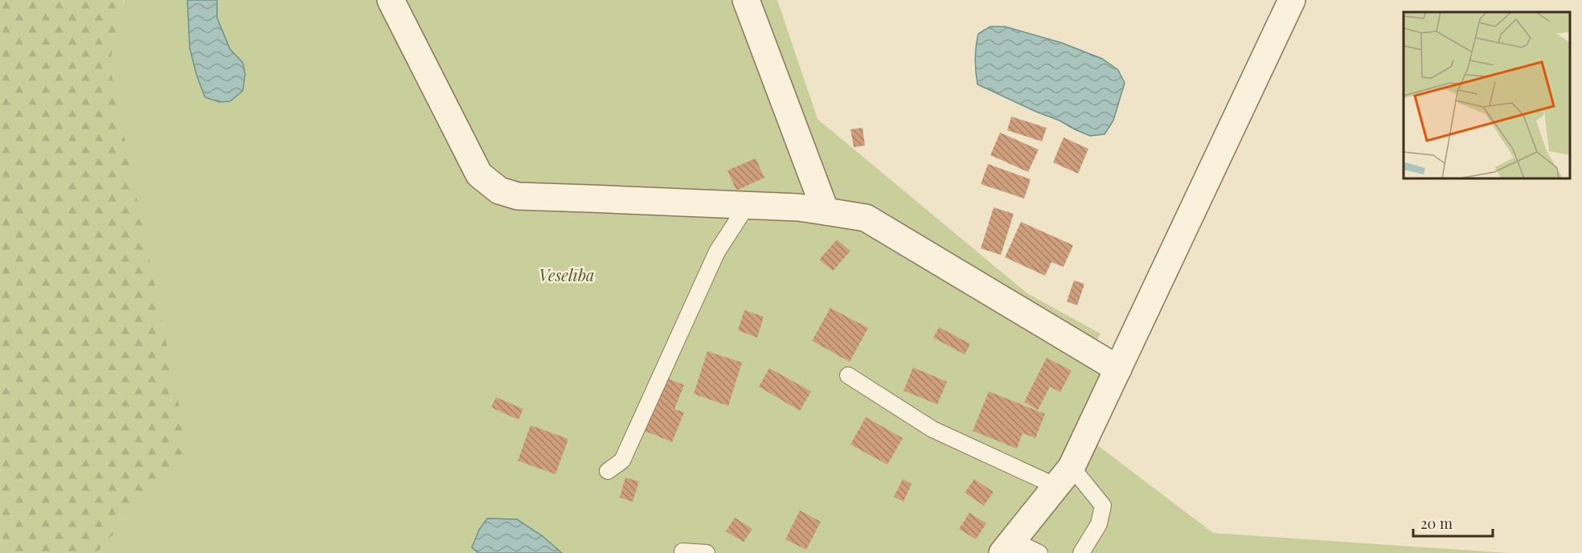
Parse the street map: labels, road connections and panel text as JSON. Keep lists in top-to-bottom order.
{
  "parks": ["Veselība"],
  "scale_bar": "20 m"
}
